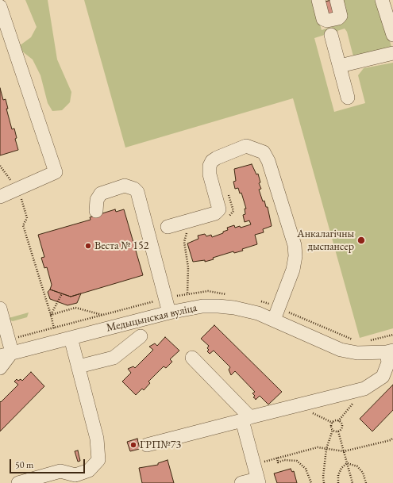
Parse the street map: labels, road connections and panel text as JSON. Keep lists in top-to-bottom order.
{
  "streets": {
    "street": ["Медыцынская вуліца"]
  },
  "places": ["Анкалагічны дыспансер", "Веста № 152", "ГРП№73"],
  "scale_bar": "50 m"
}
